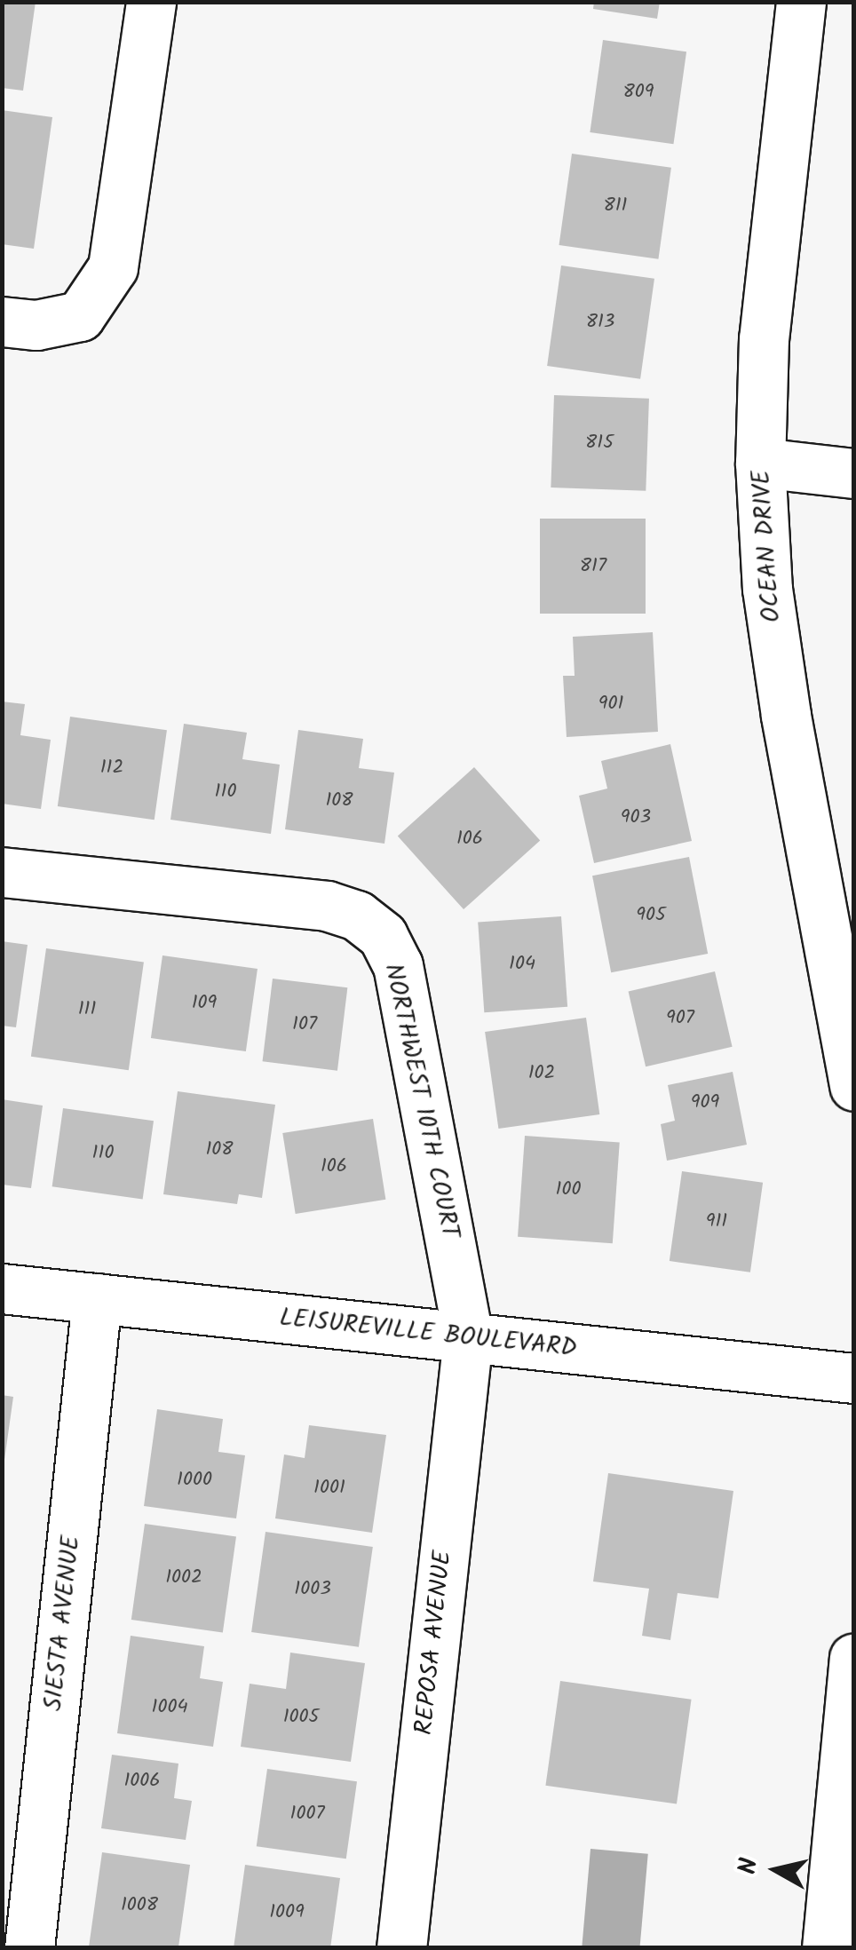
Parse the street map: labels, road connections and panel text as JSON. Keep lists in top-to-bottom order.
{
  "streets": {
    "street": [
      "OCEAN DRIVE",
      "NORTHWEST 10TH COURT",
      "LEISUREVILLE BOULEVARD",
      "SIESTA AVENUE",
      "REPOSA AVENUE"
    ]
  },
  "crossings": [
    ["NORTHWEST 10TH COURT", "LEISUREVILLE BOULEVARD"],
    ["NORTHWEST 10TH COURT", "REPOSA AVENUE"],
    ["LEISUREVILLE BOULEVARD", "SIESTA AVENUE"],
    ["LEISUREVILLE BOULEVARD", "REPOSA AVENUE"]
  ],
  "house_numbers": [
    "809",
    "811",
    "813",
    "815",
    "817",
    "901",
    "112",
    "110",
    "108",
    "903",
    "106",
    "905",
    "104",
    "109",
    "111",
    "907",
    "107",
    "102",
    "909",
    "108",
    "110",
    "106",
    "100",
    "911",
    "1000",
    "1001",
    "1002",
    "1003",
    "1004",
    "1005",
    "1006",
    "1007",
    "1008",
    "1009"
  ],
  "north": "left"
}
